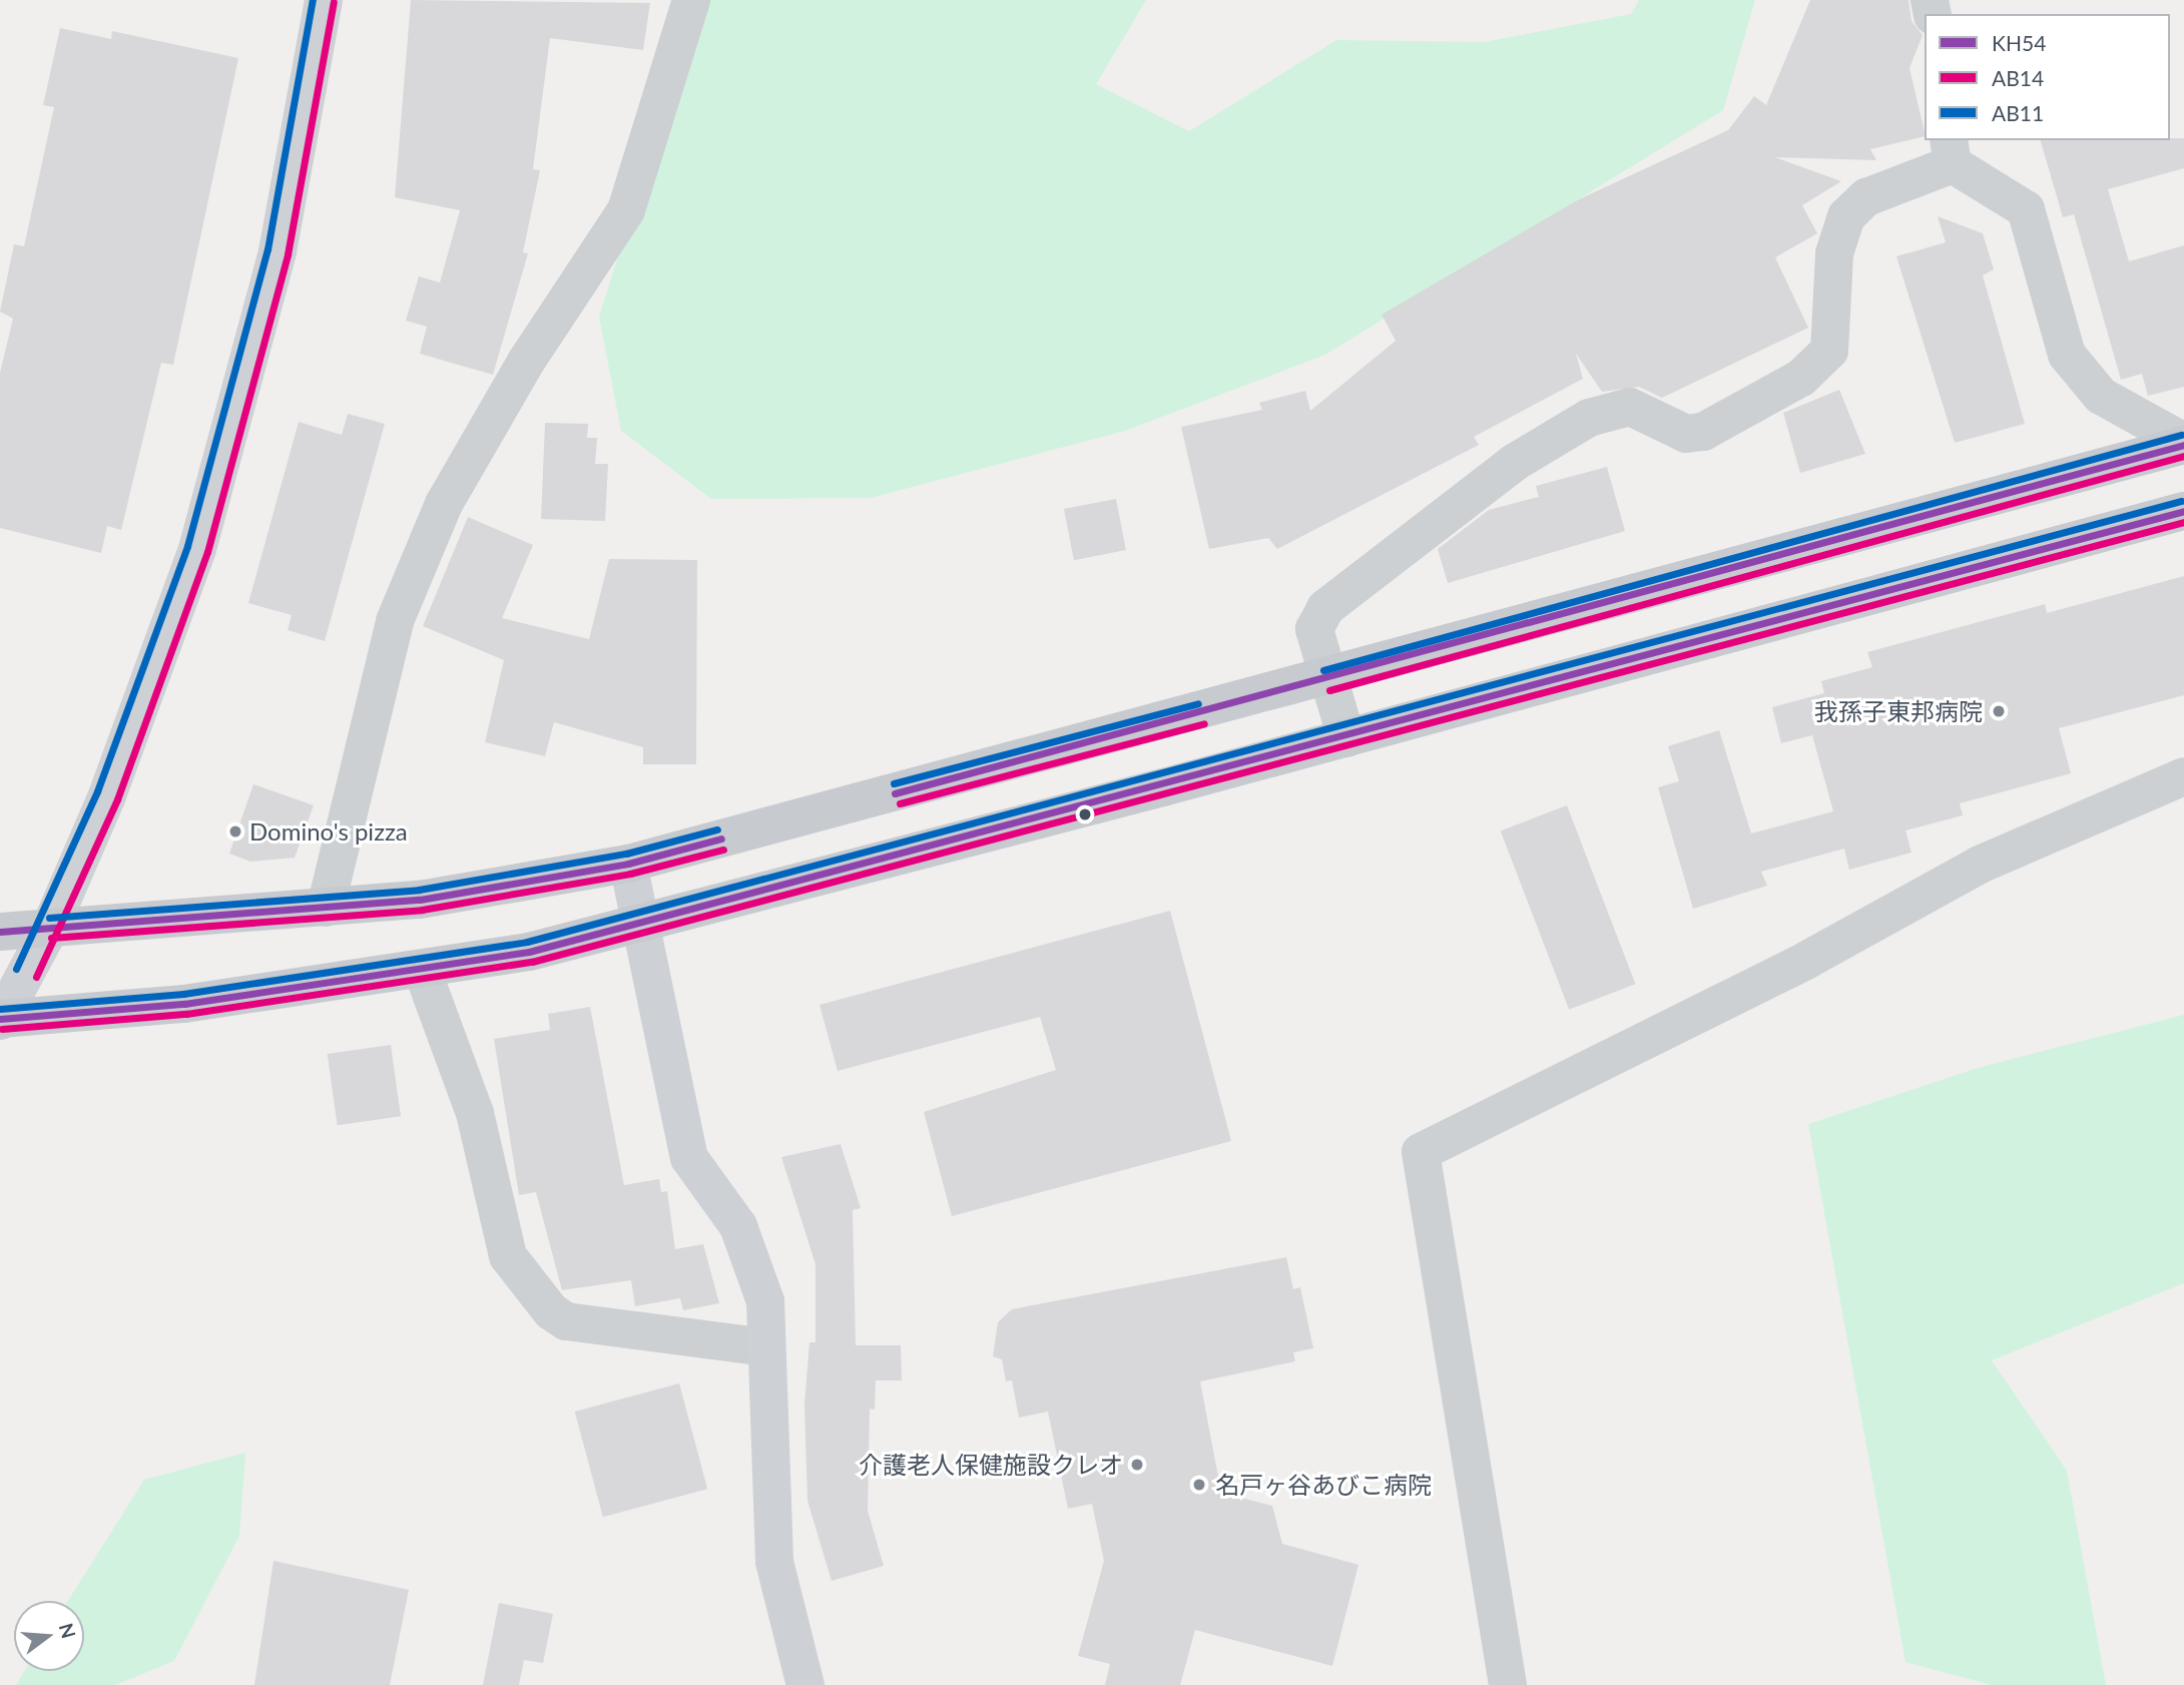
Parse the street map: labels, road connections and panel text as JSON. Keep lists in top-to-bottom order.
{
  "places": [
    "我孫子東邦病院",
    "Domino's pizza",
    "介護老人保健施設クレオ",
    "名戸ヶ谷あびこ病院"
  ],
  "lines": ["transit line AB11", "transit line AB14", "transit line KH54"],
  "legend": ["KH54", "AB14", "AB11"],
  "north": "right"
}
